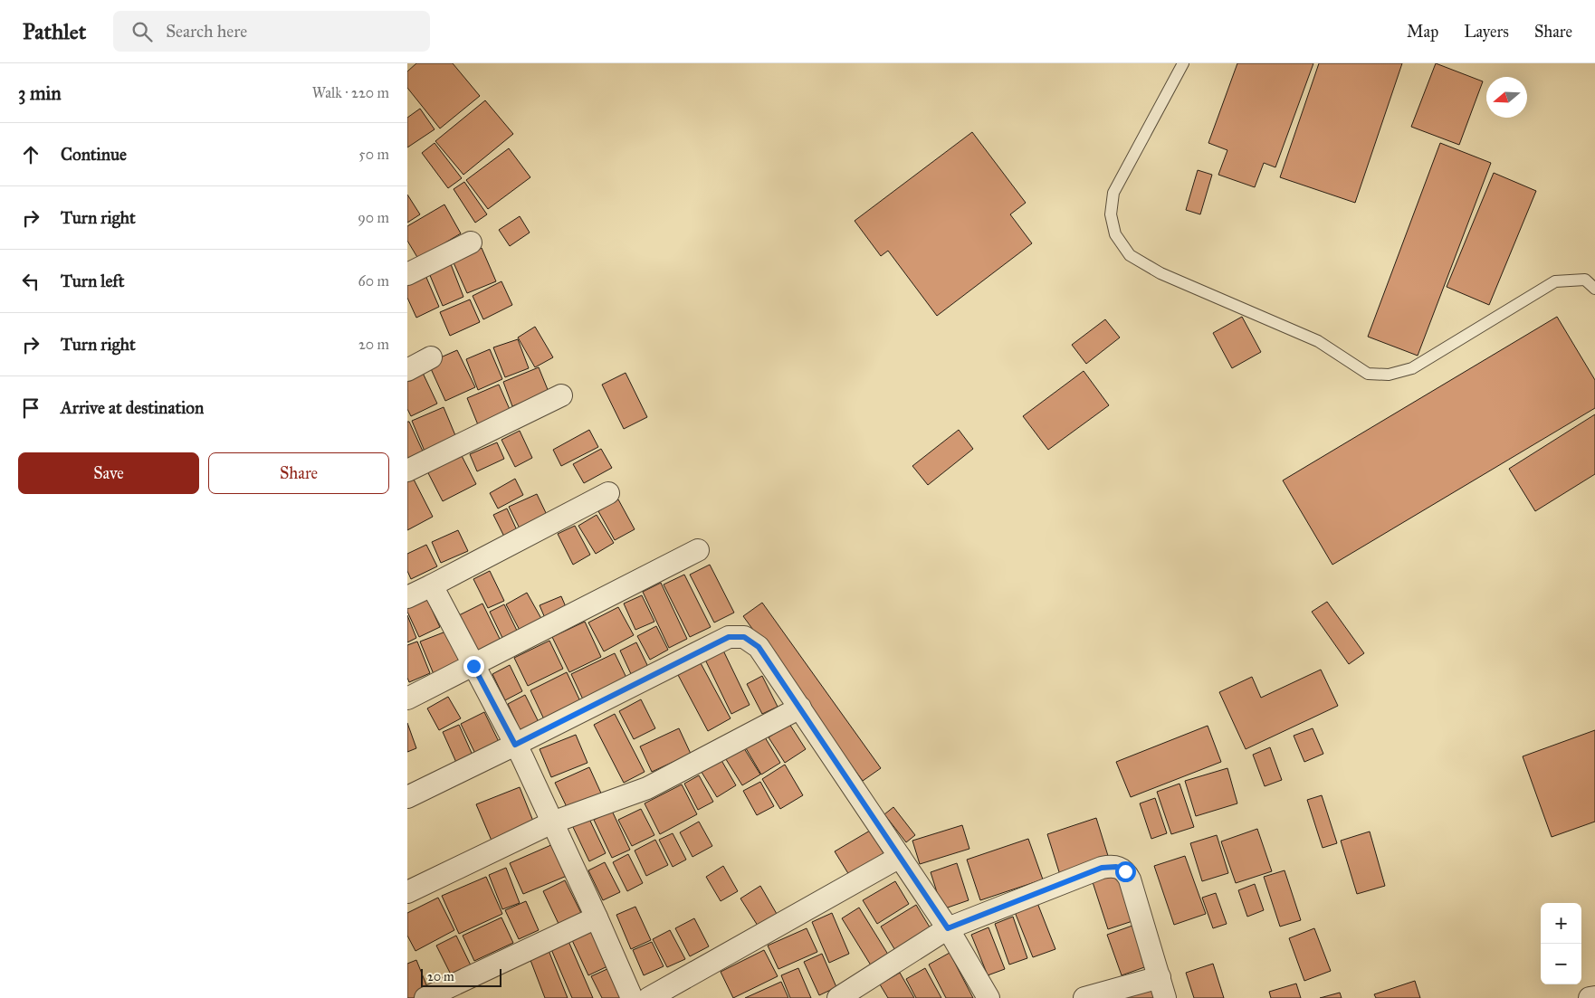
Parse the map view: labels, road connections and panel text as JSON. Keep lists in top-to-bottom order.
{
  "scale_bar": "20 m",
  "north": "left",
  "page": {
    "header": "Pathlet",
    "search": "Search here",
    "nav": ["Map", "Layers", "Share"],
    "heading": ["3 min", "Walk · 220 m"],
    "list": [
      ["Continue", "50 m"],
      ["Turn right", "90 m"],
      ["Turn left", "60 m"],
      ["Turn right", "20 m"],
      "Arrive at destination"
    ],
    "buttons": ["Save", "Share"],
    "map_buttons": ["+", "−"],
    "scale": "20 m"
  }
}
